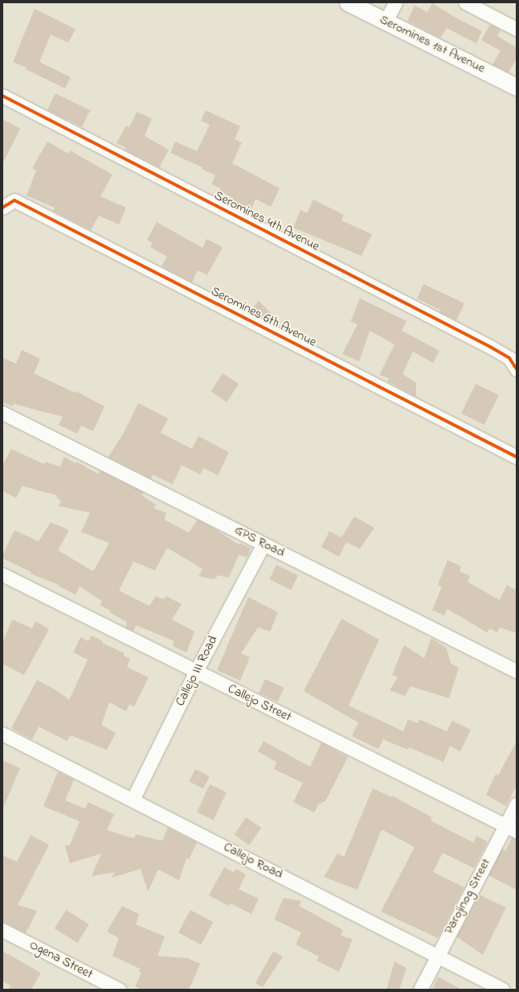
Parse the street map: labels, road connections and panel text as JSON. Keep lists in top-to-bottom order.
{
  "streets": {
    "street": [
      "Seromines 1st Avenue",
      "Seromines 4th Avenue",
      "Seromines 6th Avenue",
      "GPS Road",
      "Callejo III Road",
      "Callejo Street",
      "Callejo Road",
      "Parojinog Street",
      "Ogena Street"
    ]
  },
  "crossings": [
    ["GPS Road", "Callejo III Road"],
    ["Callejo III Road", "Callejo Street"],
    ["Callejo III Road", "Callejo Road"],
    ["Callejo Street", "Parojinog Street"],
    ["Callejo Road", "Parojinog Street"]
  ]
}
